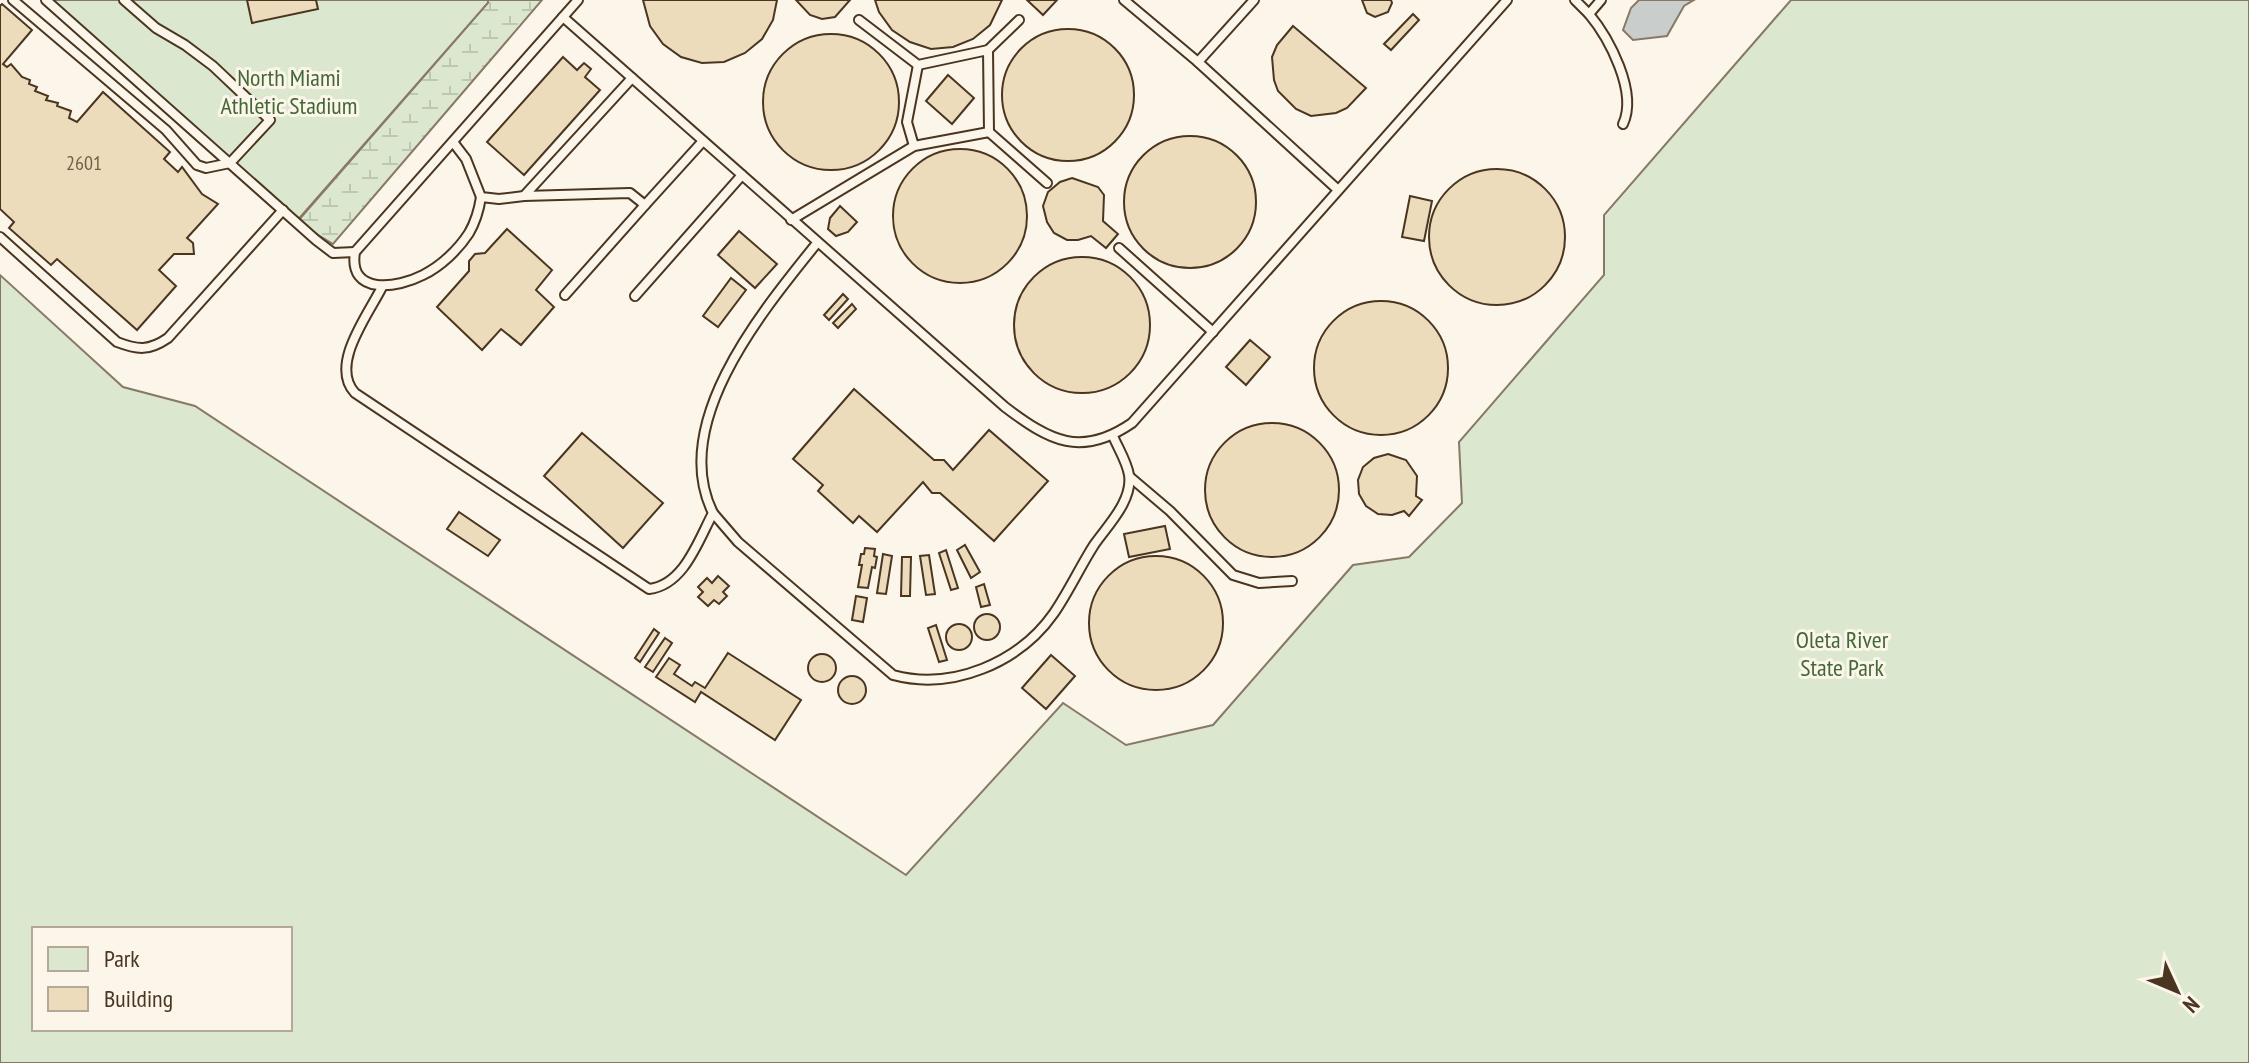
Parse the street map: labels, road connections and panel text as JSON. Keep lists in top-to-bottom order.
{
  "parks": ["North Miami Athletic Stadium", "Oleta River State Park"],
  "house_numbers": ["2601"],
  "legend": ["Park", "Building"],
  "north": "bottom right"
}
